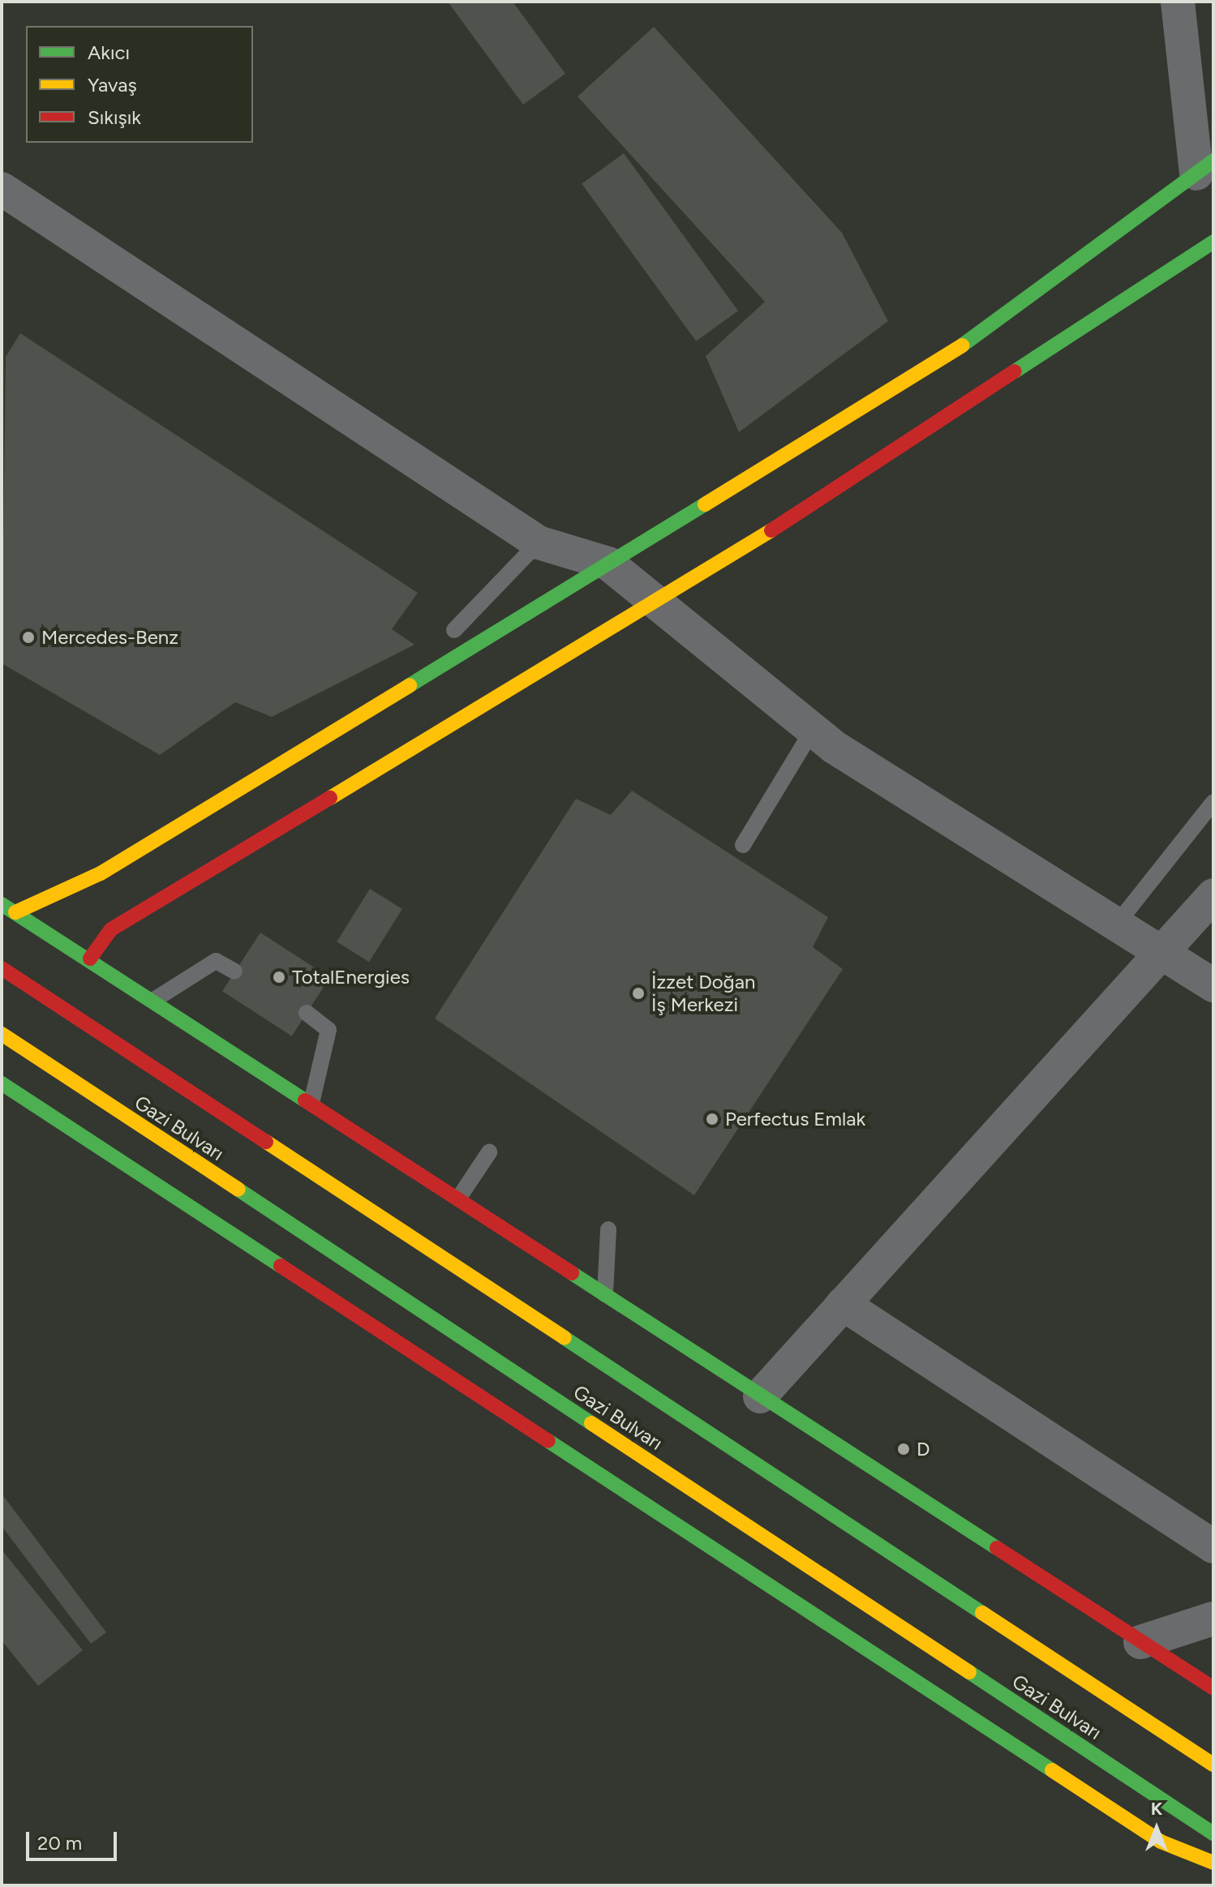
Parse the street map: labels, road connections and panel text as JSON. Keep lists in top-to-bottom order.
{
  "streets": {
    "main road": ["Gazi Bulvarı"]
  },
  "places": [
    "Mercedes-Benz",
    "TotalEnergies",
    "İzzet Doğan İş Merkezi",
    "Perfectus Emlak",
    "D"
  ],
  "legend": ["Akıcı", "Yavaş", "Sıkışık"],
  "scale_bar": "20 m",
  "north": "top"
}
